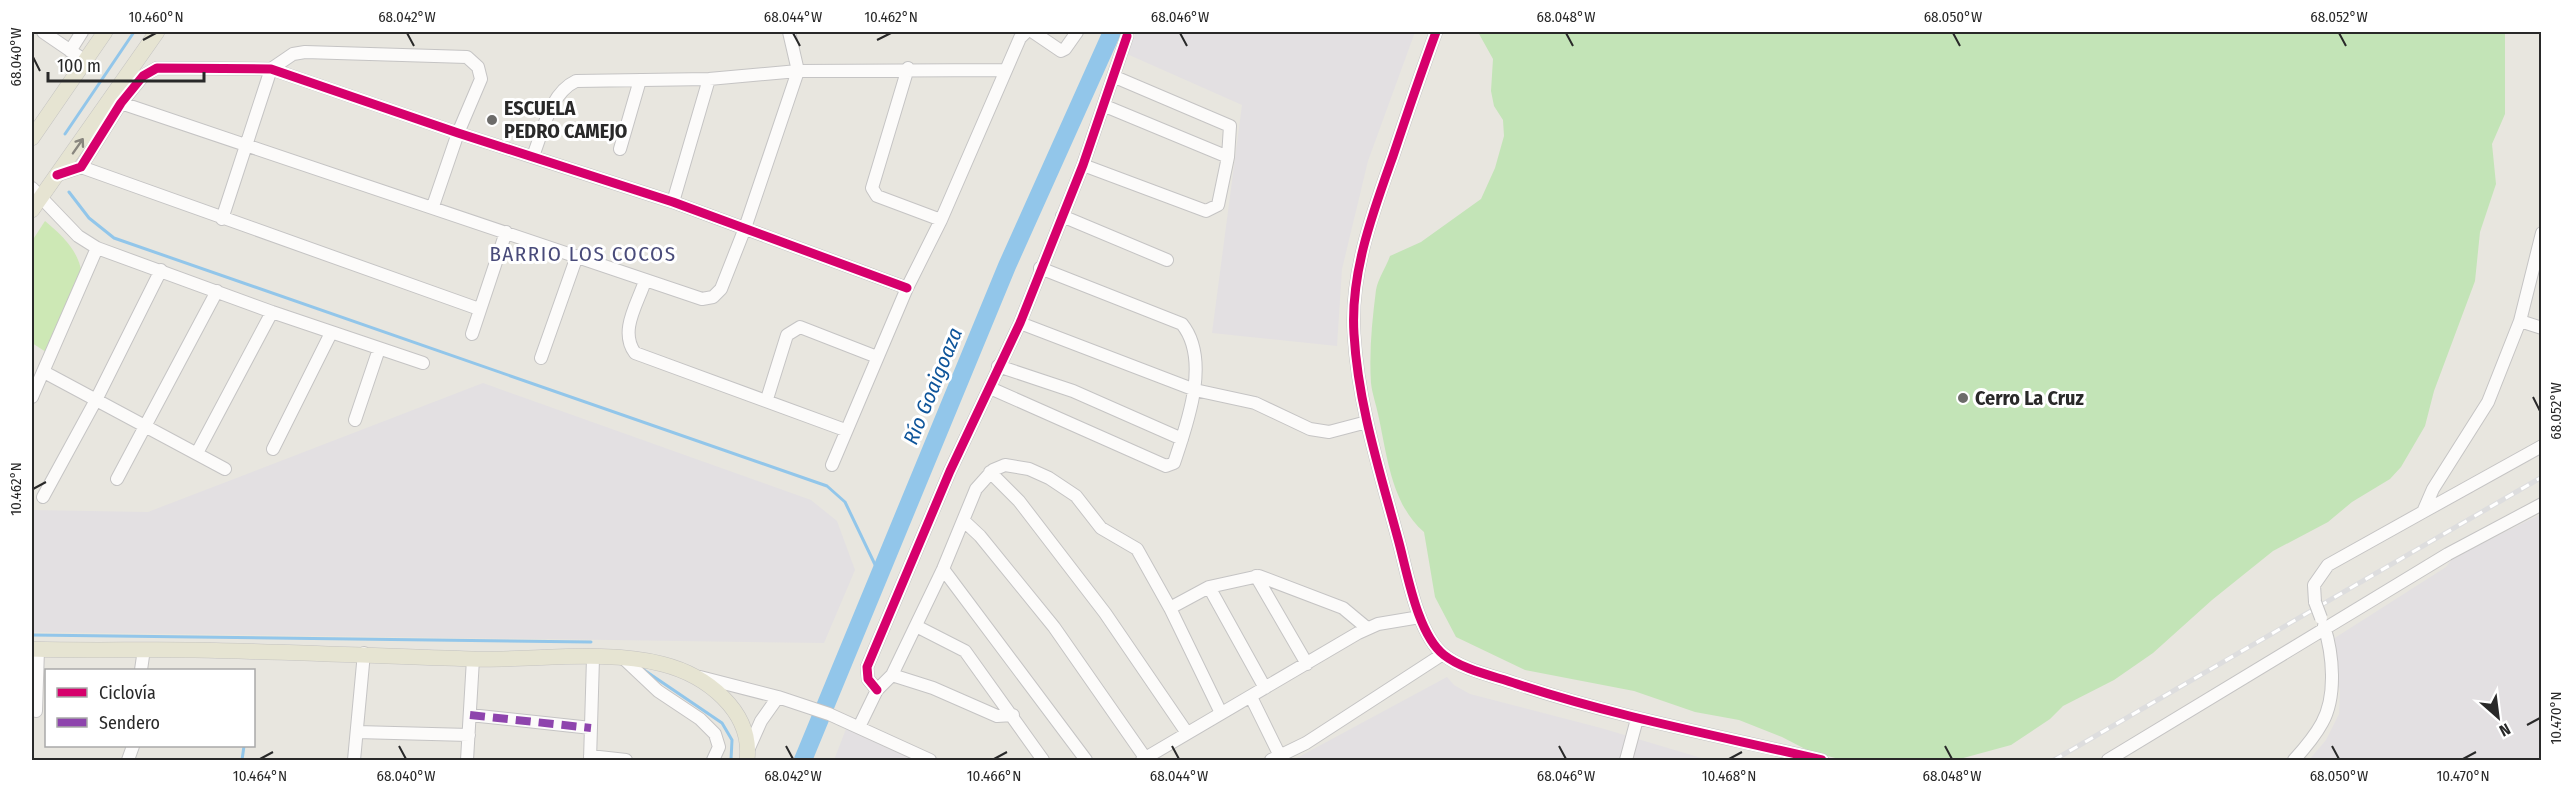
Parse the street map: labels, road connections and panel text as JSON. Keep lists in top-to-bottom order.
{
  "districts": ["BARRIO LOS COCOS"],
  "water": ["Río Goaigoaza"],
  "places": ["ESCUELA PEDRO CAMEJO", "Cerro La Cruz"],
  "legend": ["Ciclovía", "Sendero"],
  "scale_bar": "100 m",
  "north": "bottom right",
  "coordinates": [
    "10.460°N",
    "68.042°W",
    "68.044°W",
    "10.462°N",
    "68.046°W",
    "68.048°W",
    "68.050°W",
    "68.052°W",
    "68.040°W",
    "10.470°N",
    "10.464°N",
    "10.466°N",
    "10.468°N"
  ]
}
